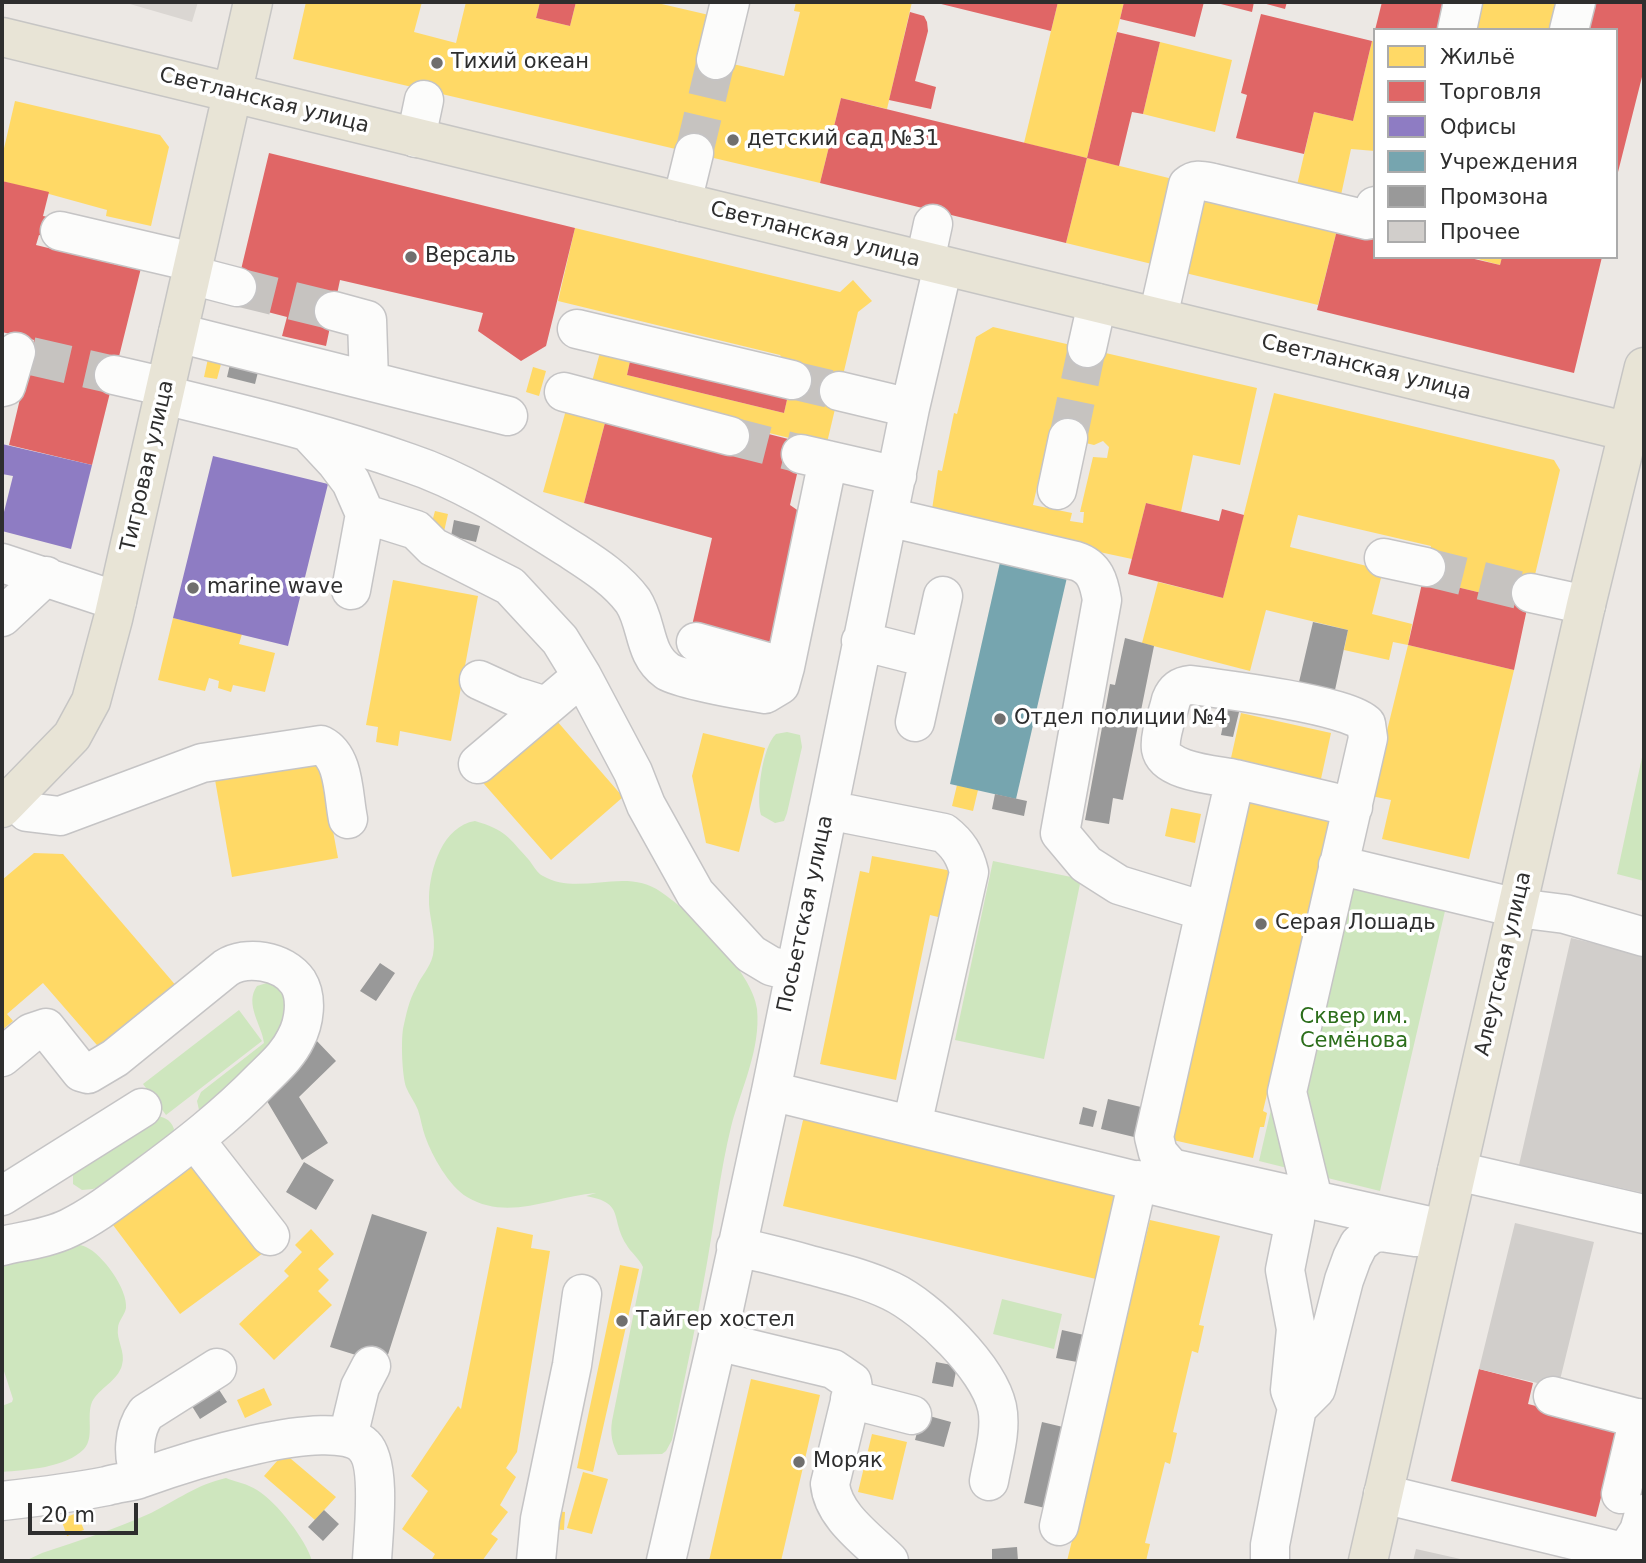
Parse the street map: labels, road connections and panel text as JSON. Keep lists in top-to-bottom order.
{
  "streets": {
    "main road": ["Светланская улица", "Тигровая улица", "Алеутская улица"],
    "street": ["Посьетская улица"]
  },
  "crossings": [
    ["Светланская улица", "Тигровая улица"],
    ["Светланская улица", "Посьетская улица"],
    ["Светланская улица", "Алеутская улица"]
  ],
  "parks": ["Сквер им. Семёнова"],
  "places": [
    "Тихий океан",
    "детский сад №31",
    "Версаль",
    "marine wave",
    "Отдел полиции №4",
    "Серая Лошадь",
    "Тайгер хостел",
    "Моряк"
  ],
  "legend": [
    "Жильё",
    "Торговля",
    "Офисы",
    "Учреждения",
    "Промзона",
    "Прочее"
  ],
  "scale_bar": "20 m"
}
